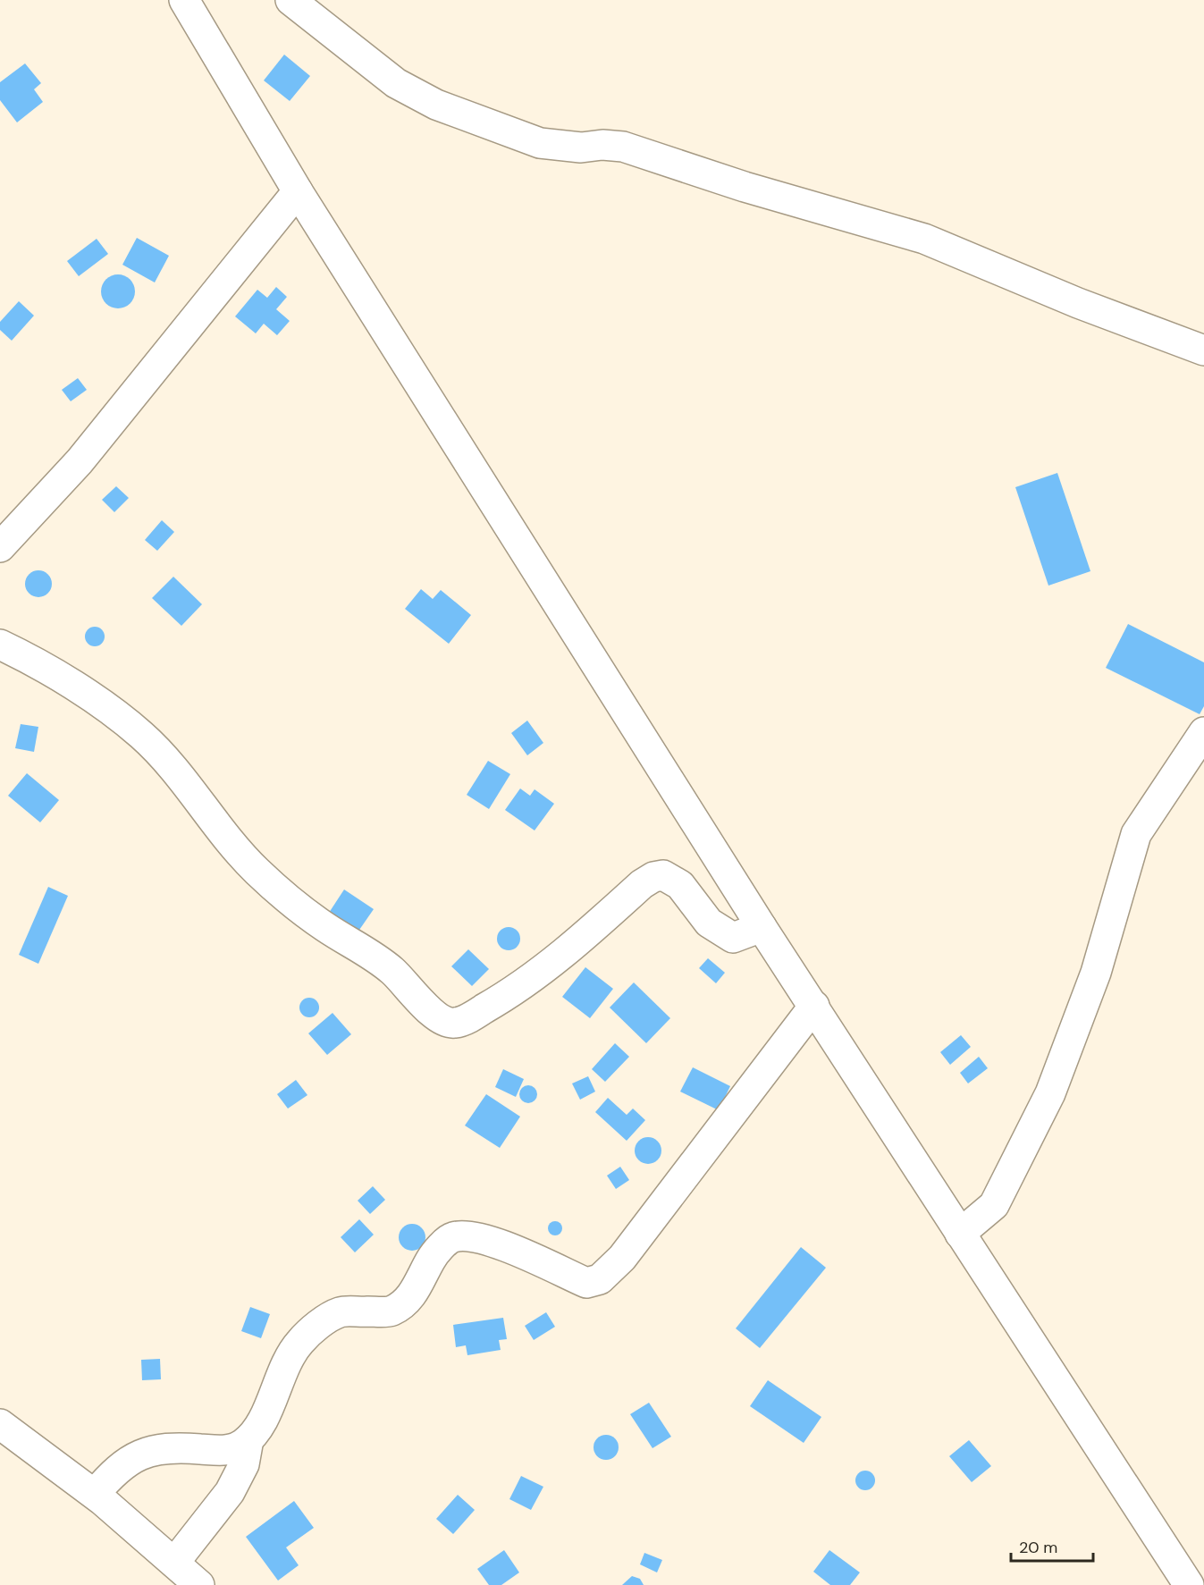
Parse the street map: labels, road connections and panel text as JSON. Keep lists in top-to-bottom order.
{
  "scale_bar": "20 m"
}
